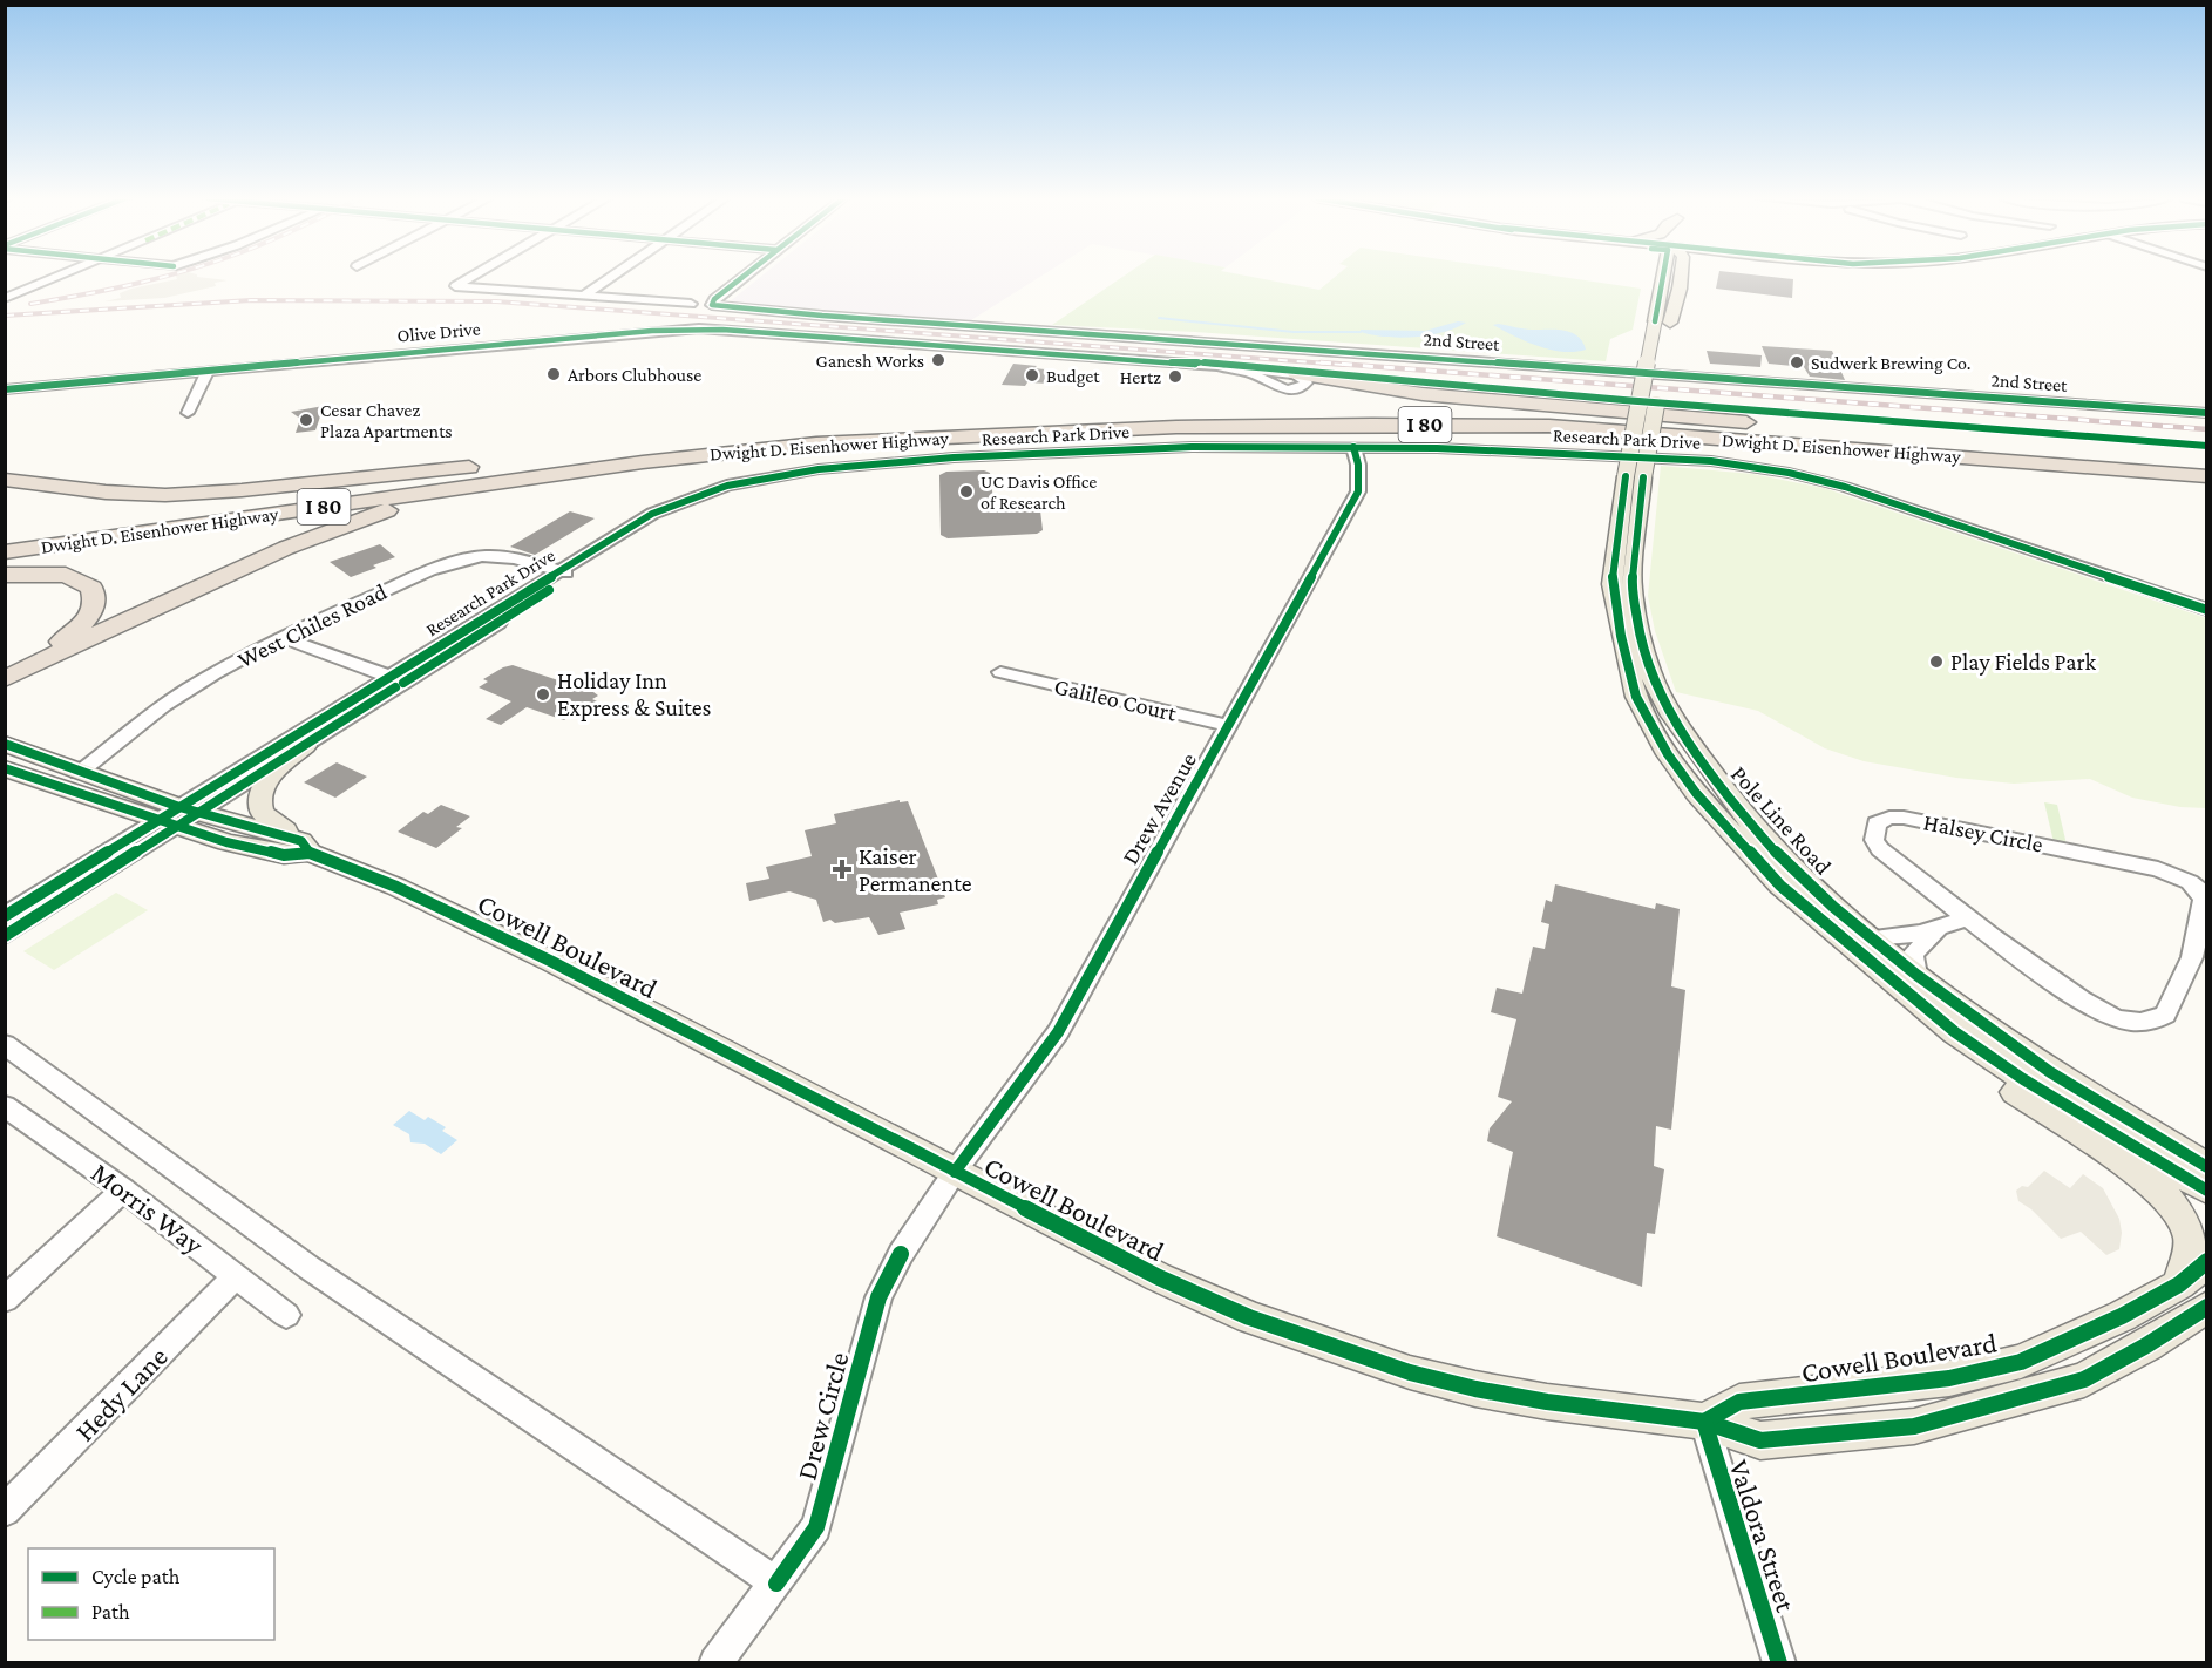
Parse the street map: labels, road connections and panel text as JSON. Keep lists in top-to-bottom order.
{
  "streets": {
    "highway": ["I 80", "Dwight D. Eisenhower Highway"],
    "main road": ["Pole Line Road", "Cowell Boulevard"],
    "street": [
      "Olive Drive",
      "2nd Street",
      "Research Park Drive",
      "West Chiles Road",
      "Galileo Court",
      "Drew Avenue",
      "Halsey Circle",
      "Morris Way",
      "Hedy Lane",
      "Drew Circle",
      "Valdora Street"
    ]
  },
  "crossings": [
    ["Research Park Drive", "West Chiles Road"],
    ["Research Park Drive", "Drew Avenue"],
    ["Research Park Drive", "Cowell Boulevard"],
    ["Galileo Court", "Drew Avenue"],
    ["Drew Avenue", "Cowell Boulevard"],
    ["Drew Avenue", "Drew Circle"],
    ["Cowell Boulevard", "Valdora Street"],
    ["Morris Way", "Hedy Lane"]
  ],
  "places": {
    "other": [
      "Ganesh Works",
      "Sudwerk Brewing Co.",
      "Arbors Clubhouse",
      "Budget",
      "Hertz",
      "Cesar Chavez Plaza Apartments",
      "UC Davis Office of Research",
      "Play Fields Park",
      "Holiday Inn Express & Suites"
    ],
    "health": ["Kaiser Permanente"]
  },
  "legend": ["Cycle path", "Path"]
}
